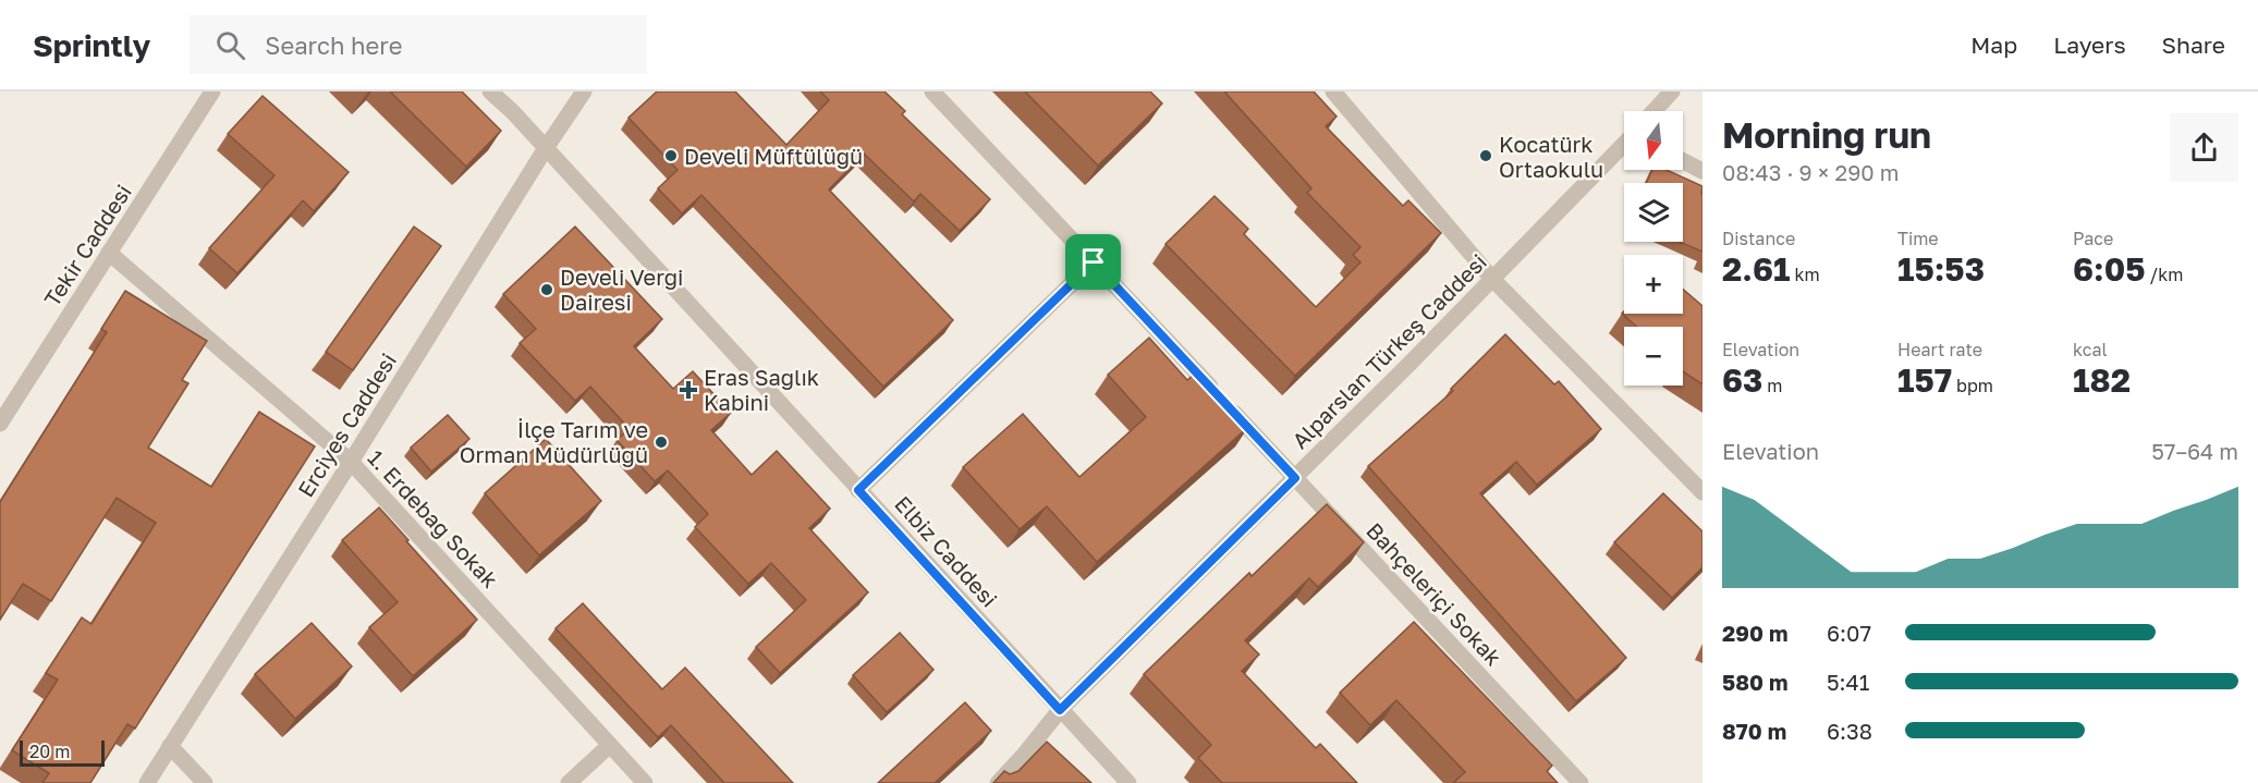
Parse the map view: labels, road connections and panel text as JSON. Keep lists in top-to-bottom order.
{
  "streets": {
    "street": [
      "Tekir Caddesi",
      "Alparslan Türkeş Caddesi",
      "Erciyes Caddesi",
      "1. Erdebağ Sokak",
      "Elbiz Caddesi",
      "Bahçeleriçi Sokak"
    ]
  },
  "crossings": [
    ["Tekir Caddesi", "1. Erdebağ Sokak"],
    ["Alparslan Türkeş Caddesi", "Elbiz Caddesi"],
    ["Alparslan Türkeş Caddesi", "Bahçeleriçi Sokak"],
    ["Erciyes Caddesi", "1. Erdebağ Sokak"],
    ["Erciyes Caddesi", "Elbiz Caddesi"]
  ],
  "places": {
    "other": [
      "Develi Müftülüğü",
      "Kocatürk Ortaokulu",
      "Develi Vergi Dairesi",
      "İlçe Tarım ve Orman Müdürlüğü"
    ],
    "health": ["Eras Sağlık Kabini"]
  },
  "scale_bar": "20 m",
  "north": "bottom",
  "page": {
    "header": "Sprintly",
    "search": "Search here",
    "nav": ["Map", "Layers", "Share"],
    "heading": ["Morning run", "08:43 · 9 × 290 m"],
    "map_buttons": ["+", "−"],
    "stats": [
      ["Distance", "2.61 km"],
      ["Time", "15:53"],
      ["Pace", "6:05 /km"],
      ["Elevation", "63 m"],
      ["Heart rate", "157 bpm"],
      ["kcal", "182"]
    ],
    "chart": ["Elevation", "57–64 m"],
    "list": [
      {
        "name": "290 m",
        "note": "6:07"
      },
      {
        "name": "580 m",
        "note": "5:41"
      },
      {
        "name": "870 m",
        "note": "6:38"
      }
    ],
    "scale": "20 m"
  }
}
